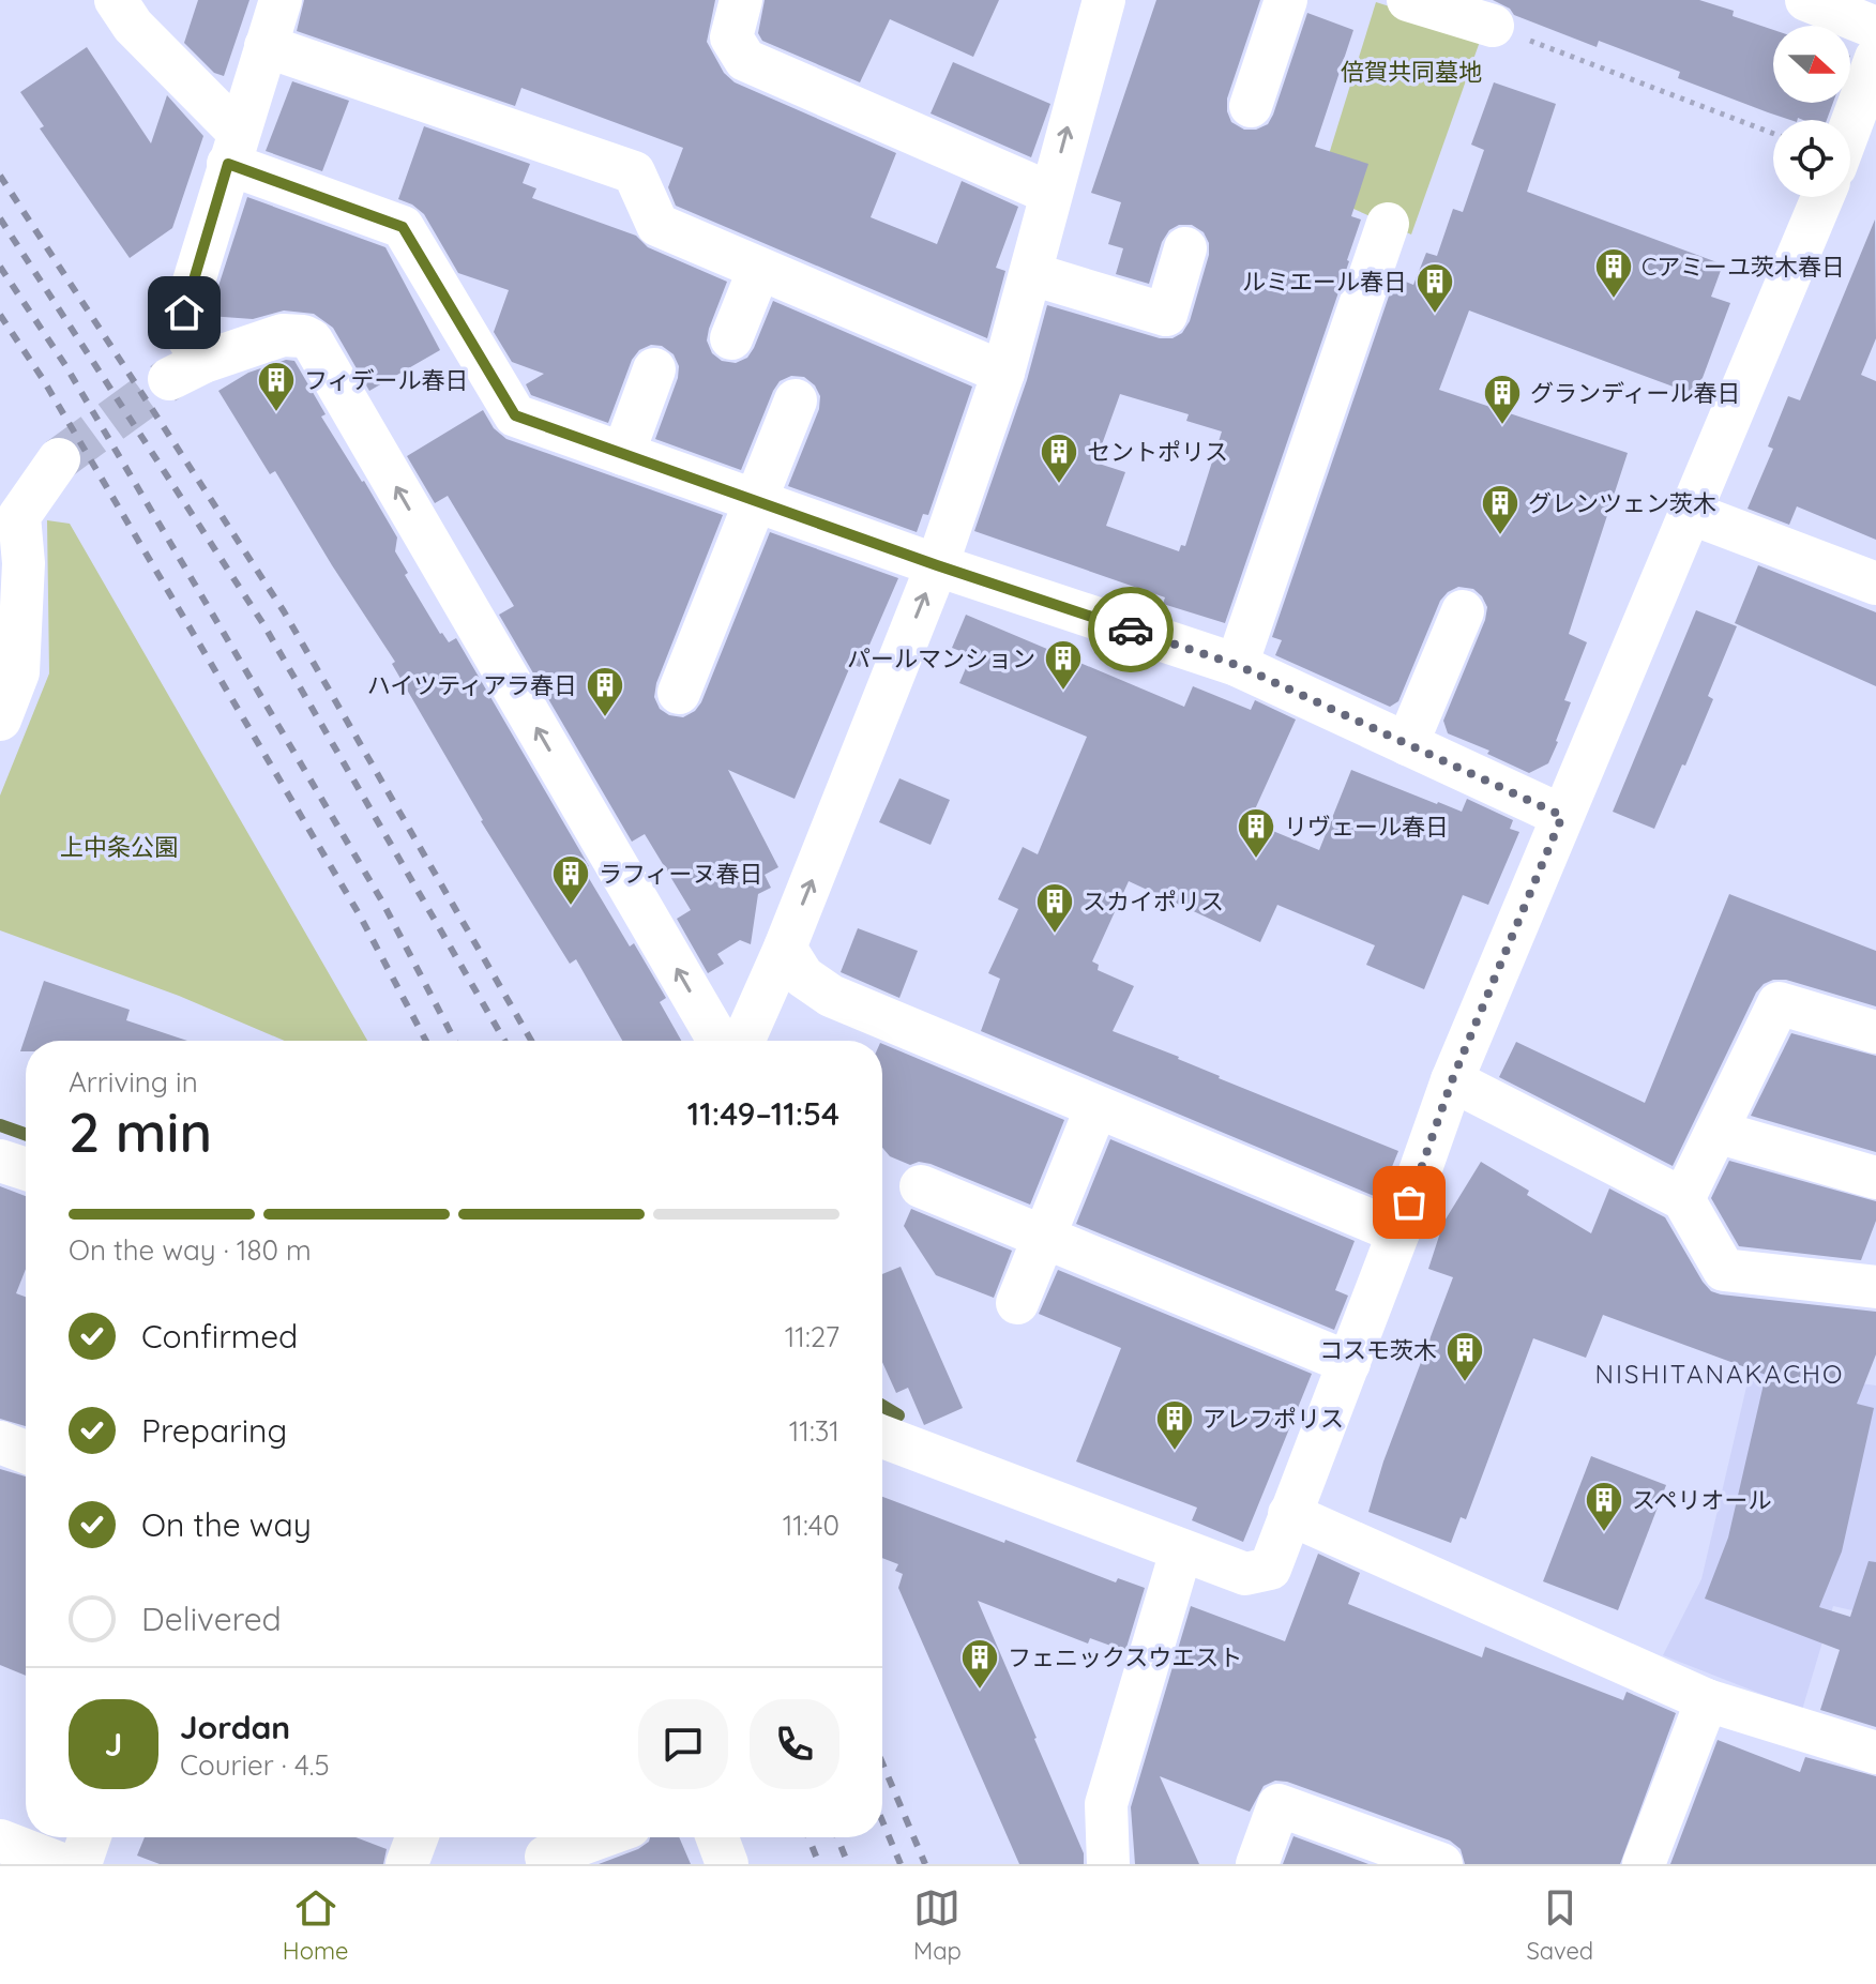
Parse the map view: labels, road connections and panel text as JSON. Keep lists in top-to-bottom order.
{
  "districts": ["NISHITANAKACHO"],
  "parks": ["倍賀共同墓地", "上中条公園"],
  "places": {
    "building": [
      "Cアミーユ茨木春日",
      "ルミエール春日",
      "フィデール春日",
      "グランディール春日",
      "セントポリス",
      "グレンツェン茨木",
      "パールマンション",
      "ハイツティアラ春日",
      "リヴェール春日",
      "ラフィーヌ春日",
      "スカイポリス",
      "コスモ茨木",
      "アレフポリス",
      "スペリオール",
      "フェニックスウエスト"
    ]
  },
  "north": "right",
  "page": {
    "heading": ["2 min", "Arriving in", "11:49–11:54"],
    "panel": ["Jordan", "Courier · 4.5"],
    "bar": "On the way · 180 m",
    "list": [
      ["Confirmed", "11:27"],
      ["Preparing", "11:31"],
      ["On the way", "11:40"],
      "Delivered"
    ],
    "round": "J",
    "tabs": ["Home", "Map", "Saved"]
  }
}
